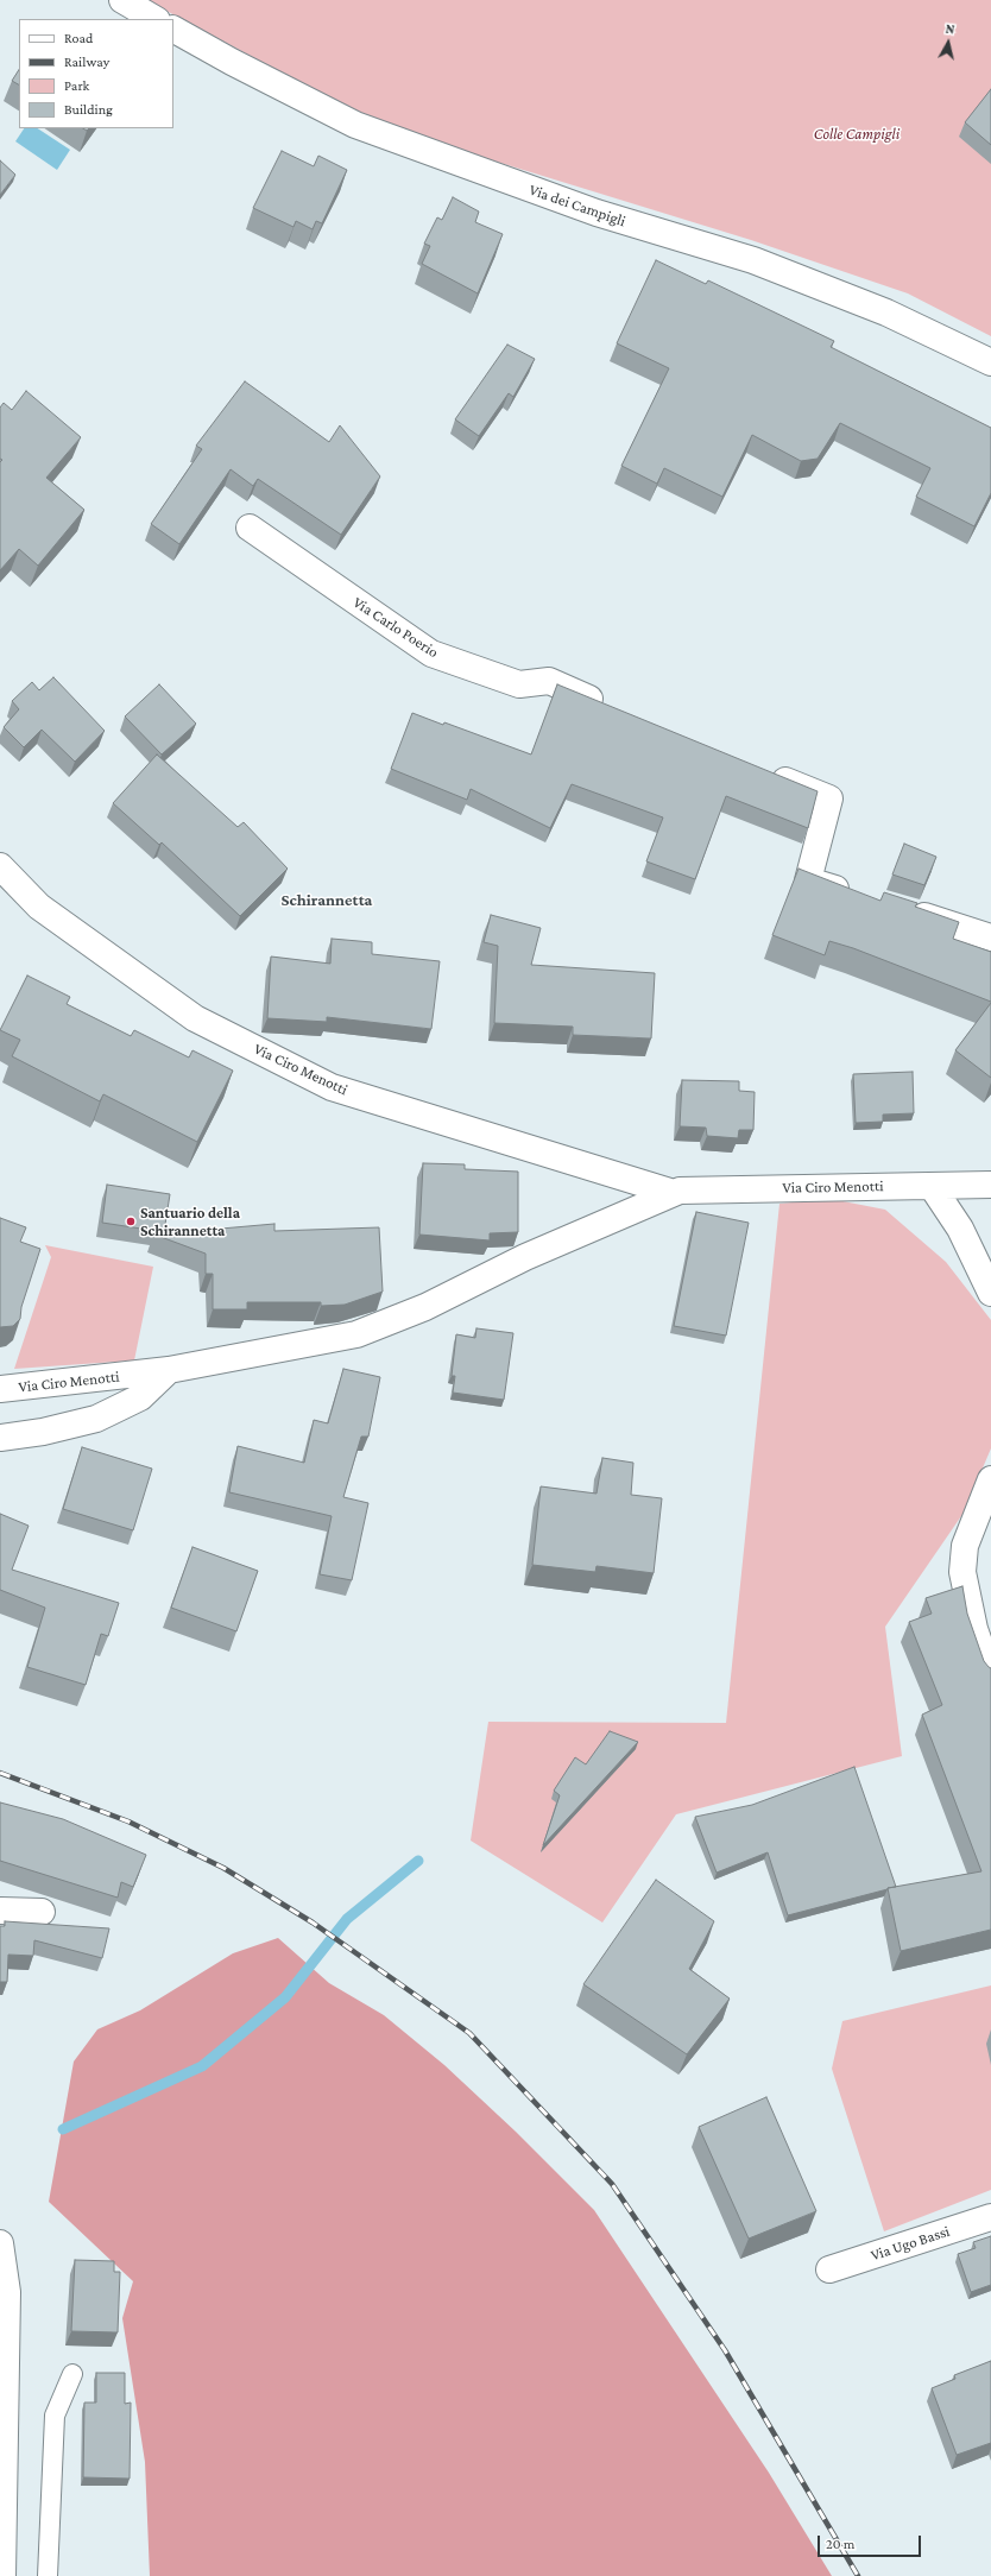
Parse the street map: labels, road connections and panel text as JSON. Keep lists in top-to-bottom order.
{
  "streets": {
    "street": [
      "Via dei Campigli",
      "Via Carlo Poerio",
      "Via Ciro Menotti",
      "Via Ugo Bassi"
    ]
  },
  "districts": ["Schirannetta"],
  "parks": ["Colle Campigli"],
  "places": ["Santuario della Schirannetta"],
  "legend": [
    "Road",
    "Railway",
    "Park",
    "Building"
  ],
  "scale_bar": "20 m",
  "north": "top"
}
